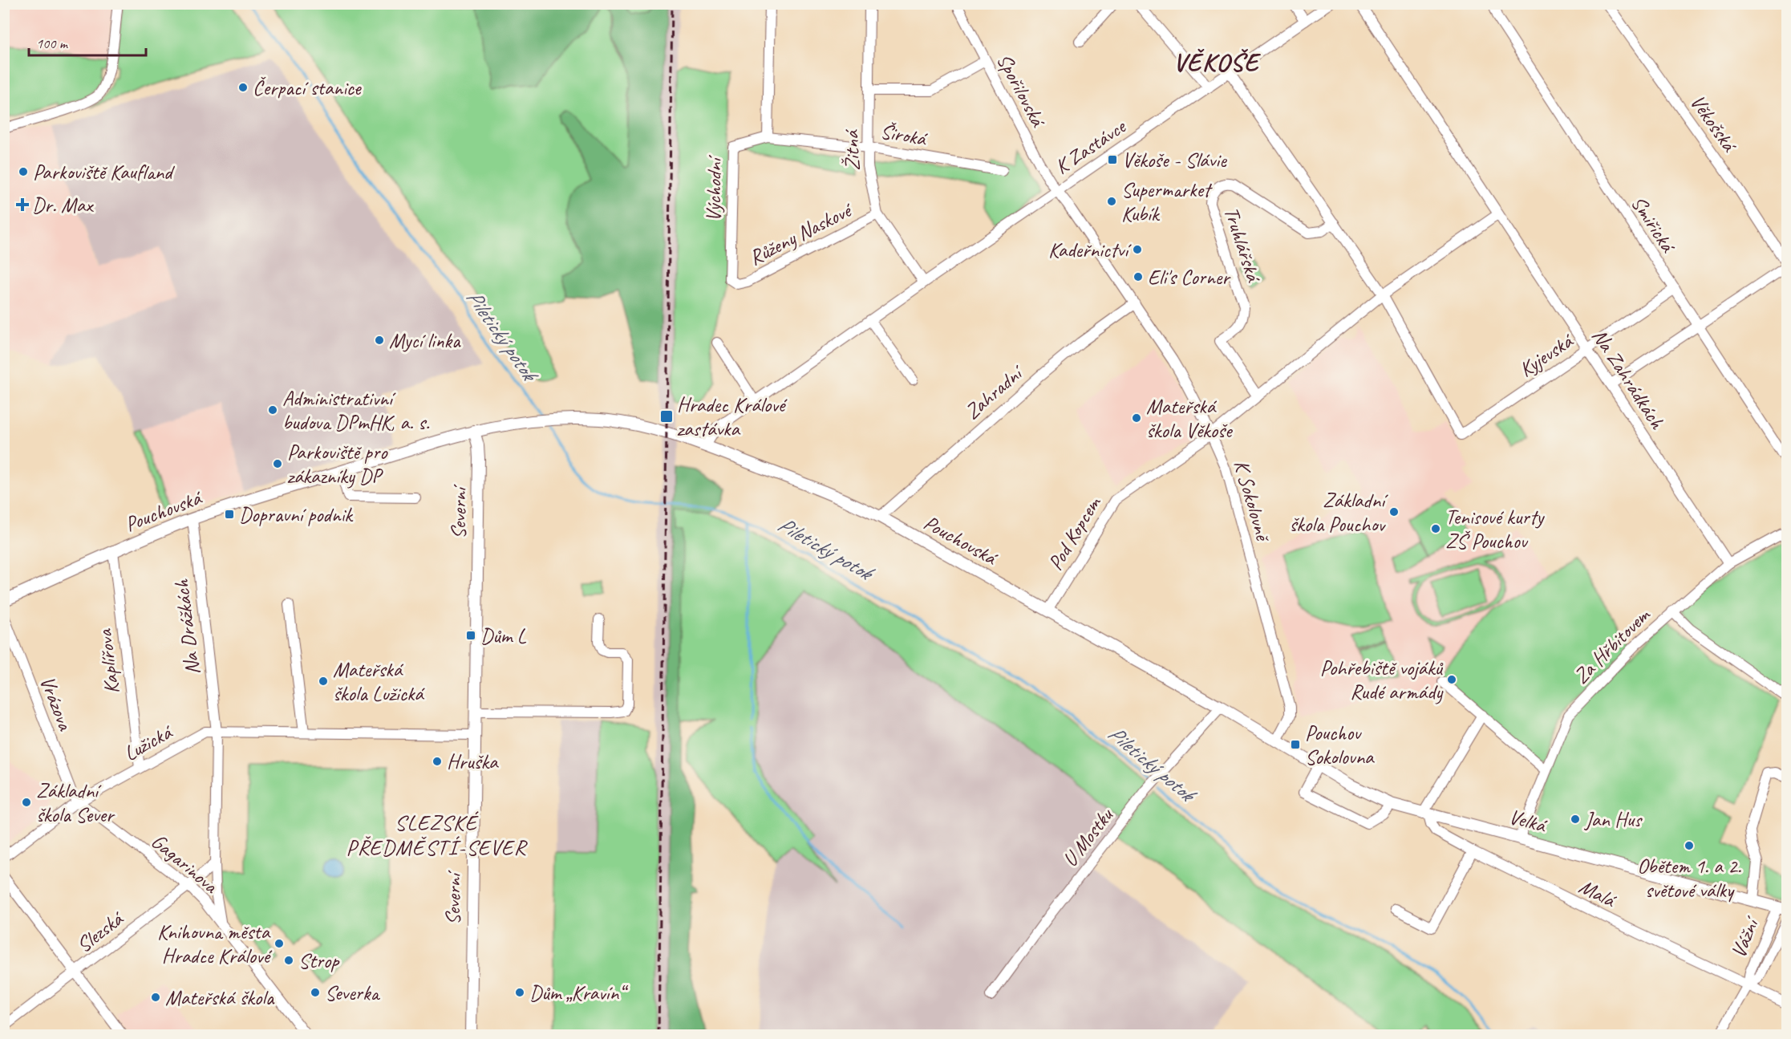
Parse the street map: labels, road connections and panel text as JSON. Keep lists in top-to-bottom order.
{
  "streets": {
    "street": [
      "Spořilovská",
      "Věkošská",
      "Široká",
      "K Zastávce",
      "Žitná",
      "Východní",
      "Smiřická",
      "Růženy Naskové",
      "Truhlářská",
      "Kyjevská",
      "Na Zahrádkách",
      "Zahradní",
      "K Sokolovně",
      "Pouchovská",
      "Severní",
      "Pod Kopcem",
      "Na Drážkách",
      "Za Hřbitovem",
      "Kaplířova",
      "Vrázova",
      "Lužická",
      "Velká",
      "U Mostku",
      "Gagarinova",
      "Malá",
      "Slezská",
      "Vážní"
    ]
  },
  "crossings": [
    ["Spořilovská", "K Zastávce"],
    ["Spořilovská", "K Sokolovně"],
    ["Široká", "Žitná"],
    ["Široká", "Východní"],
    ["K Zastávce", "Žitná"],
    ["K Zastávce", "K Sokolovně"],
    ["K Zastávce", "Pouchovská"],
    ["Žitná", "Růženy Naskové"],
    ["Východní", "Růženy Naskové"],
    ["Smiřická", "Kyjevská"],
    ["Kyjevská", "Na Zahrádkách"],
    ["Zahradní", "K Sokolovně"],
    ["Zahradní", "Pouchovská"],
    ["K Sokolovně", "Pouchovská"],
    ["K Sokolovně", "Pod Kopcem"],
    ["Pouchovská", "Severní"],
    ["Pouchovská", "Pod Kopcem"],
    ["Pouchovská", "Na Drážkách"],
    ["Pouchovská", "Kaplířova"],
    ["Pouchovská", "Velká"],
    ["Pouchovská", "U Mostku"],
    ["Pouchovská", "Malá"],
    ["Na Drážkách", "Lužická"],
    ["Za Hřbitovem", "Velká"],
    ["Kaplířova", "Lužická"],
    ["Vrázova", "Lužická"],
    ["Vrázova", "Gagarinova"],
    ["Lužická", "Gagarinova"],
    ["Velká", "Malá"],
    ["Velká", "Vážní"],
    ["Gagarinova", "Slezská"],
    ["Malá", "Vážní"]
  ],
  "districts": ["VĚKOŠE", "SLEZSKÉ PŘEDMĚSTÍ-SEVER"],
  "water": ["Piletický potok"],
  "places": {
    "other": [
      "Čerpací stanice",
      "Parkoviště Kaufland",
      "Supermarket Kubík",
      "Kadeřnictví",
      "Eli's Corner",
      "Mycí linka",
      "Administrativní budova DPmHK, a. s.",
      "Mateřská škola Věkoše",
      "Parkoviště pro zákazníky DP",
      "Základní škola Pouchov",
      "Tenisové kurty ZŠ Pouchov",
      "Pohřebiště vojáků Rudé armády",
      "Mateřská škola Lužická",
      "Hruška",
      "Základní škola Sever",
      "Jan Hus",
      "Obětem 1. a 2. světové války",
      "Knihovna města Hradce Králové",
      "Strop",
      "Severka",
      "Dům „Kravín“",
      "Mateřská škola"
    ],
    "transit": [
      "Věkoše - Slávie",
      "Hradec Králové zastávka",
      "Dopravní podnik",
      "Dům L",
      "Pouchov Sokolovna"
    ],
    "health": ["Dr. Max"]
  },
  "scale_bar": "100 m"
}
